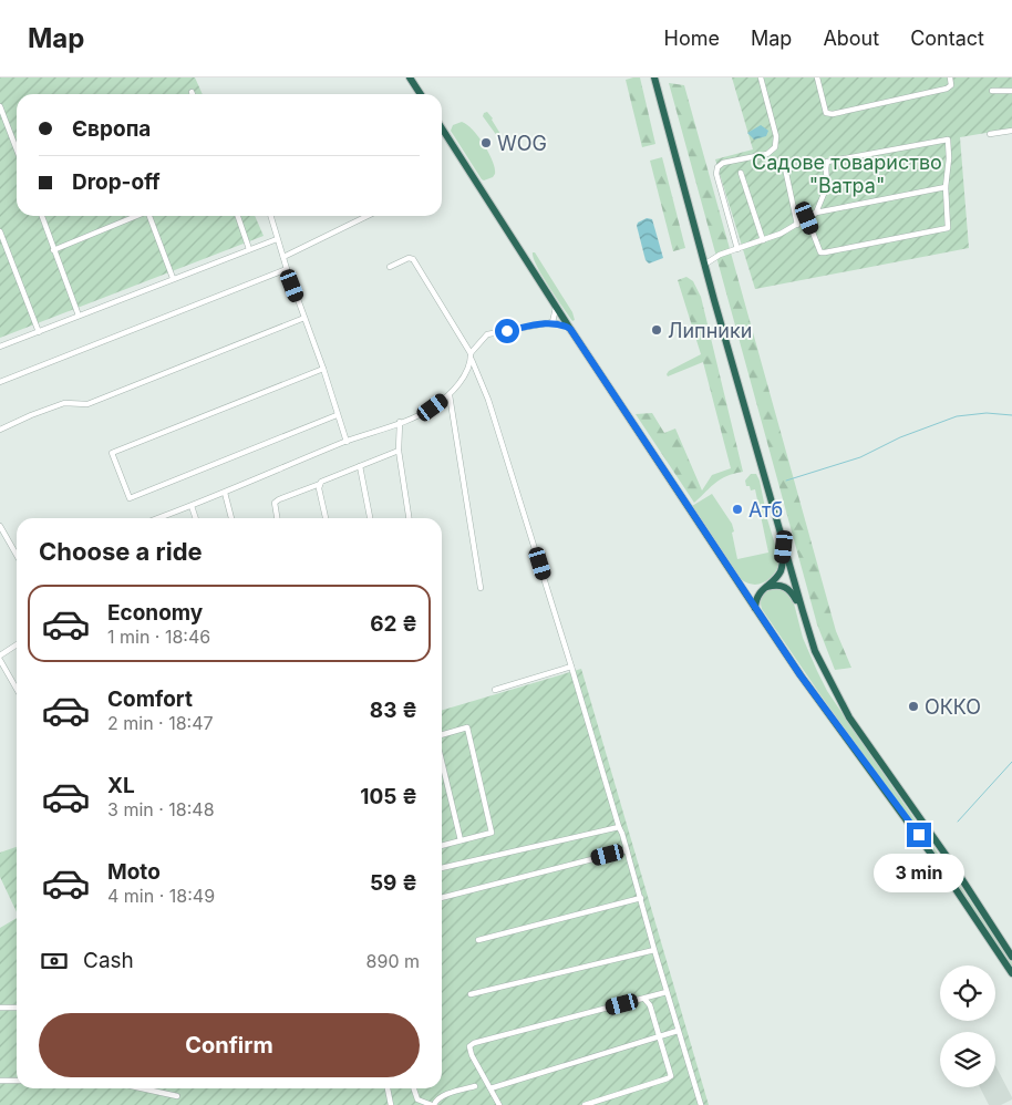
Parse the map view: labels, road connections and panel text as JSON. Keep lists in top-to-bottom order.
{
  "parks": ["Садове товариство \"Ватра\""],
  "places": [
    "WOG",
    "Липники",
    "Атб",
    "ОККО"
  ],
  "page": {
    "header": "Map",
    "nav": [
      "Home",
      "Map",
      "About",
      "Contact"
    ],
    "banner": ["Європа", "Drop-off"],
    "heading": "Choose a ride",
    "list": [
      {
        "name": "Economy",
        "note": "1 min · 18:46",
        "value": "62 ₴"
      },
      {
        "name": "Comfort",
        "note": "2 min · 18:47",
        "value": "83 ₴"
      },
      {
        "name": "XL",
        "note": "3 min · 18:48",
        "value": "105 ₴"
      },
      {
        "name": "Moto",
        "note": "4 min · 18:49",
        "value": "59 ₴"
      }
    ],
    "bubble": "3 min",
    "pay": ["Cash", "890 m"],
    "buttons": "Confirm"
  }
}
